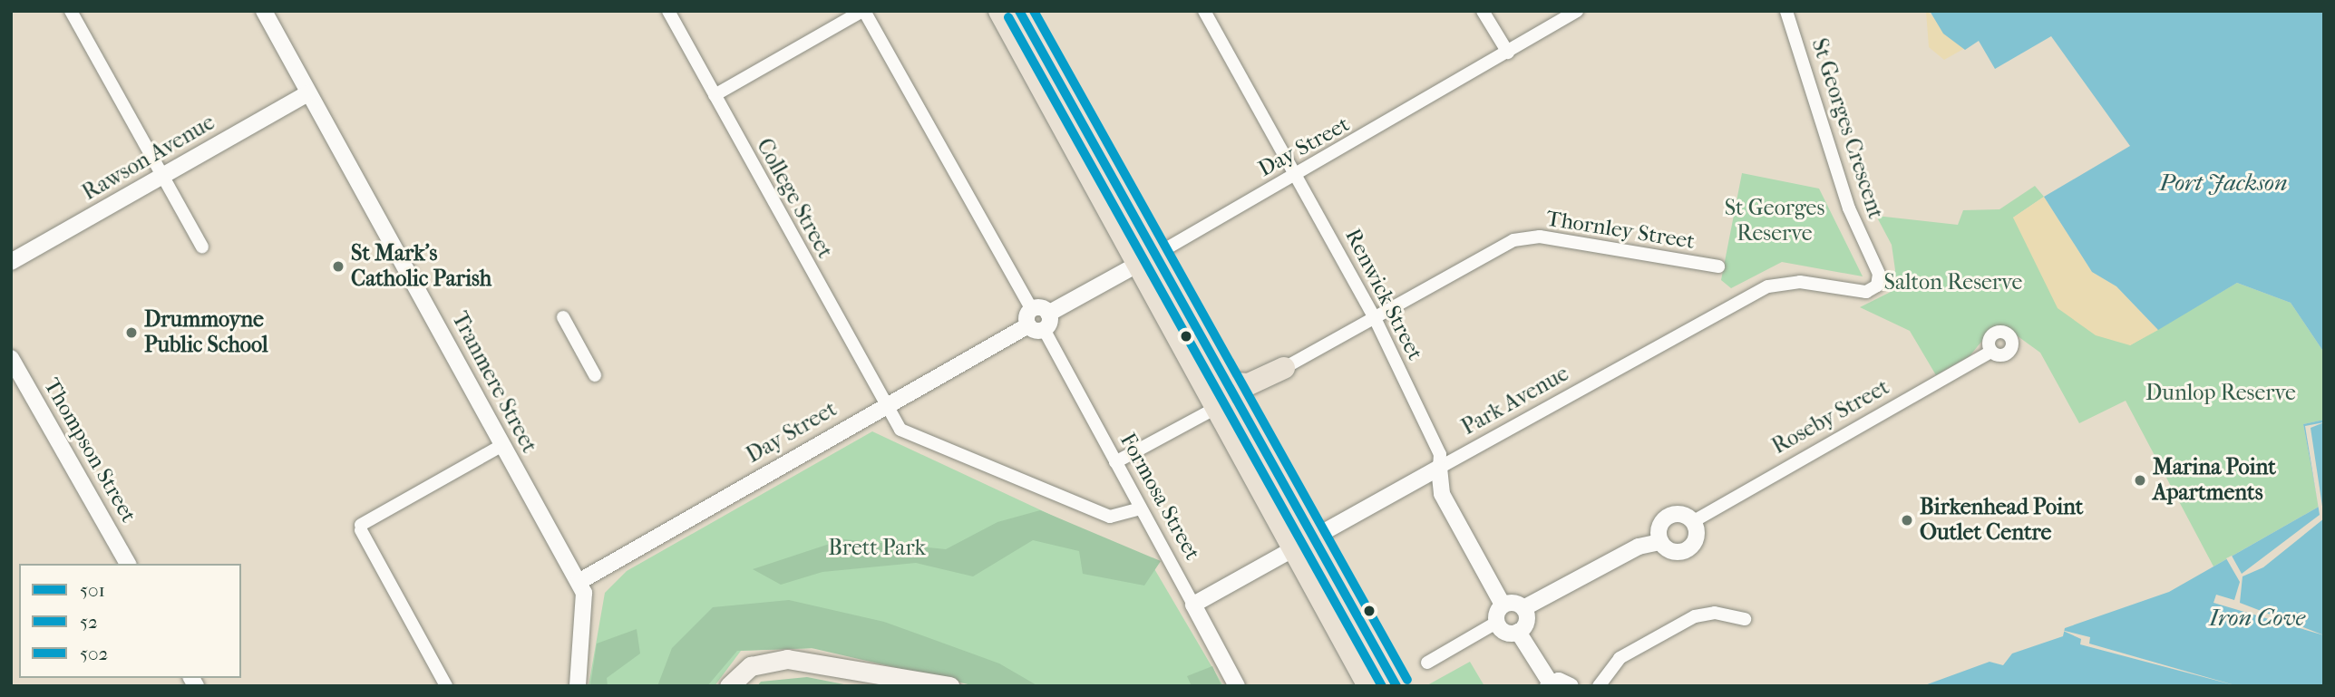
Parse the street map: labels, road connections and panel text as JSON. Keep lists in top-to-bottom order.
{
  "streets": {
    "street": [
      "St Georges Crescent",
      "Day Street",
      "Rawson Avenue",
      "College Street",
      "Thornley Street",
      "Renwick Street",
      "Tranmere Street",
      "Park Avenue",
      "Roseby Street",
      "Thompson Street",
      "Formosa Street"
    ]
  },
  "crossings": [
    ["St Georges Crescent", "Park Avenue"],
    ["Day Street", "College Street"],
    ["Day Street", "Renwick Street"],
    ["Day Street", "Tranmere Street"],
    ["Day Street", "Formosa Street"],
    ["Rawson Avenue", "Tranmere Street"],
    ["College Street", "Formosa Street"],
    ["Thornley Street", "Renwick Street"],
    ["Renwick Street", "Park Avenue"],
    ["Park Avenue", "Formosa Street"]
  ],
  "water": ["Port Jackson", "Iron Cove"],
  "parks": [
    "St Georges Reserve",
    "Salton Reserve",
    "Dunlop Reserve",
    "Brett Park"
  ],
  "places": [
    "St Mark's Catholic Parish",
    "Drummoyne Public School",
    "Marina Point Apartments",
    "Birkenhead Point Outlet Centre"
  ],
  "lines": ["transit line 501", "transit line 502", "transit line 52"],
  "legend": ["501", "52", "502"]
}
